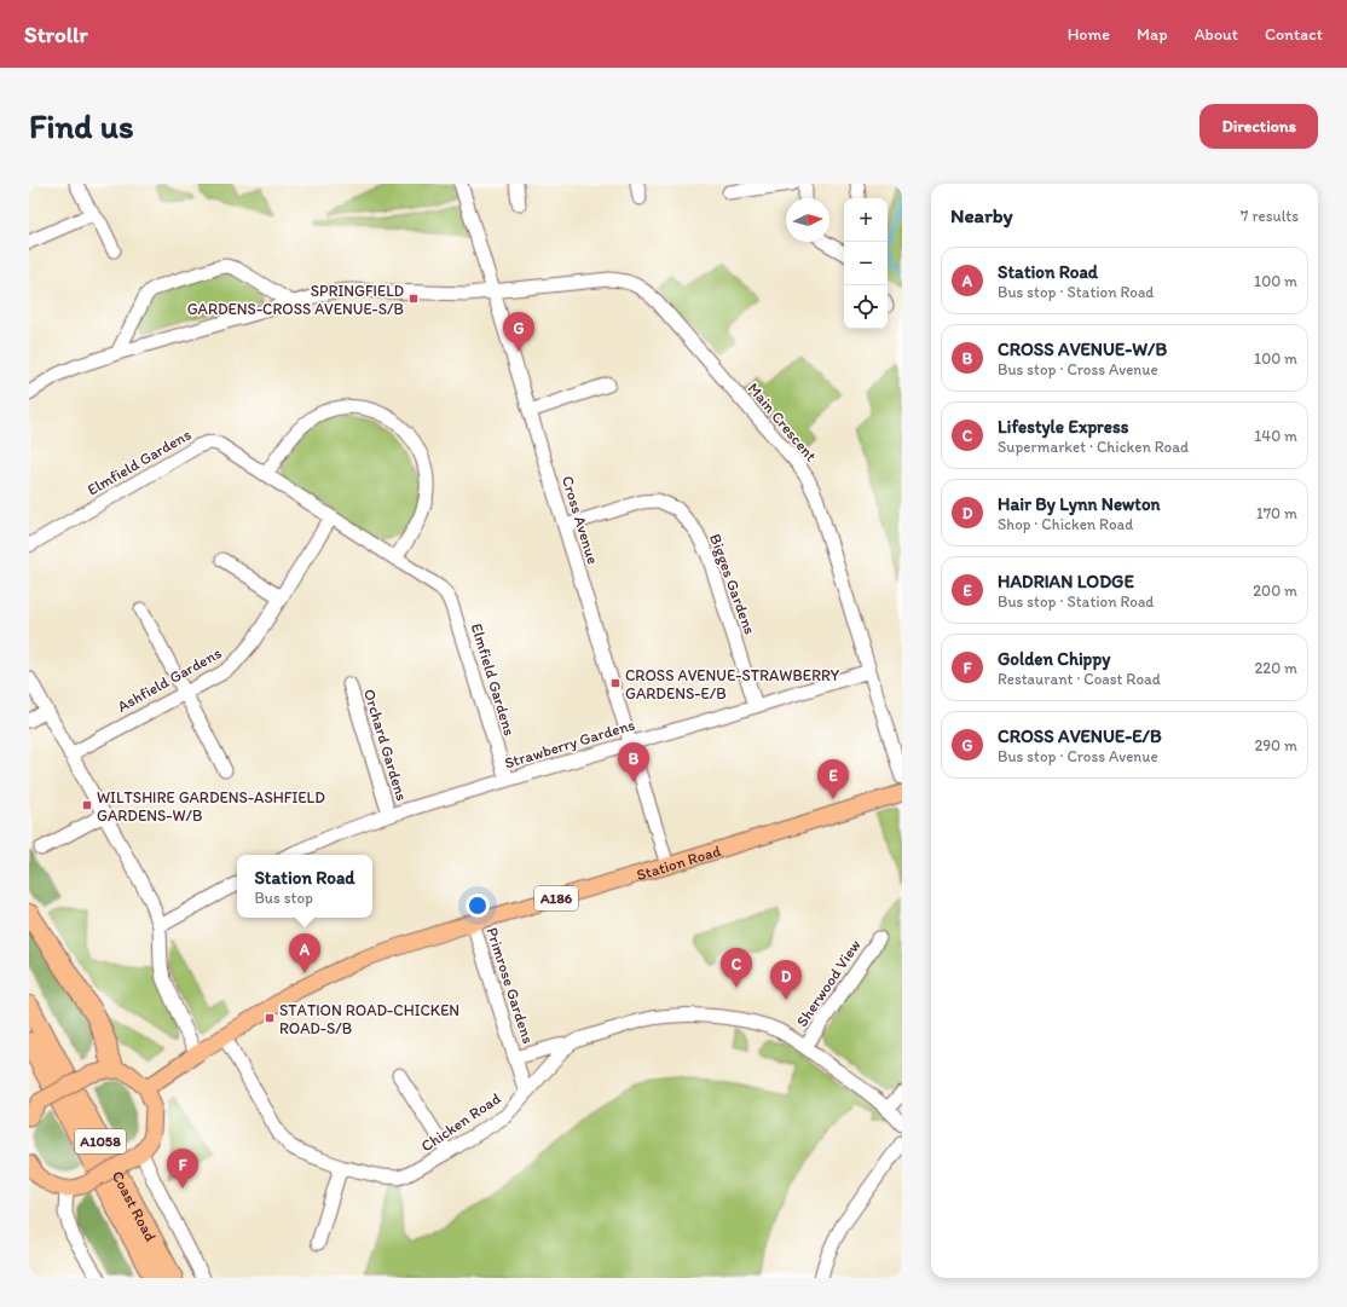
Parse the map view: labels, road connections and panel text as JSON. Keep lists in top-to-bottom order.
{
  "streets": {
    "highway": ["A1058", "Coast Road"],
    "main road": ["Station Road", "A186"],
    "street": [
      "Main Crescent",
      "Elmfield Gardens",
      "Cross Avenue",
      "Bigges Gardens",
      "Ashfield Gardens",
      "Strawberry Gardens",
      "Orchard Gardens",
      "Sherwood View",
      "Primrose Gardens",
      "Chicken Road"
    ]
  },
  "crossings": [
    ["Main Crescent", "Cross Avenue"],
    ["Main Crescent", "Strawberry Gardens"],
    ["Elmfield Gardens", "Ashfield Gardens"],
    ["Elmfield Gardens", "Strawberry Gardens"],
    ["Cross Avenue", "Bigges Gardens"],
    ["Cross Avenue", "Strawberry Gardens"],
    ["Cross Avenue", "Station Road"],
    ["Bigges Gardens", "Strawberry Gardens"],
    ["Strawberry Gardens", "Orchard Gardens"],
    ["Station Road", "Primrose Gardens"],
    ["Station Road", "Chicken Road"],
    ["Sherwood View", "Chicken Road"],
    ["Primrose Gardens", "Chicken Road"]
  ],
  "places": {
    "transit": [
      "SPRINGFIELD GARDENS-CROSS AVENUE-S/B",
      "CROSS AVENUE-STRAWBERRY GARDENS-E/B",
      "WILTSHIRE GARDENS-ASHFIELD GARDENS-W/B",
      "STATION ROAD-CHICKEN ROAD-S/B"
    ]
  },
  "north": "right",
  "page": {
    "header": "Strollr",
    "nav": [
      "Home",
      "Map",
      "About",
      "Contact"
    ],
    "buttons": "Directions",
    "title": "Find us",
    "heading": ["Nearby", "7 results"],
    "map_buttons": ["+", "−"],
    "list": [
      {
        "mark": "A",
        "name": "Station Road",
        "note": "Bus stop · Station Road",
        "value": "100 m"
      },
      {
        "mark": "B",
        "name": "CROSS AVENUE-W/B",
        "note": "Bus stop · Cross Avenue",
        "value": "100 m"
      },
      {
        "mark": "C",
        "name": "Lifestyle Express",
        "note": "Supermarket · Chicken Road",
        "value": "140 m"
      },
      {
        "mark": "D",
        "name": "Hair By Lynn Newton",
        "note": "Shop · Chicken Road",
        "value": "170 m"
      },
      {
        "mark": "E",
        "name": "HADRIAN LODGE",
        "note": "Bus stop · Station Road",
        "value": "200 m"
      },
      {
        "mark": "F",
        "name": "Golden Chippy",
        "note": "Restaurant · Coast Road",
        "value": "220 m"
      },
      {
        "mark": "G",
        "name": "CROSS AVENUE-E/B",
        "note": "Bus stop · Cross Avenue",
        "value": "290 m"
      }
    ],
    "pins": [
      "G",
      "B",
      "E",
      "A",
      "C",
      "D",
      "F"
    ],
    "popup": ["Station Road", "Bus stop"]
  }
}
